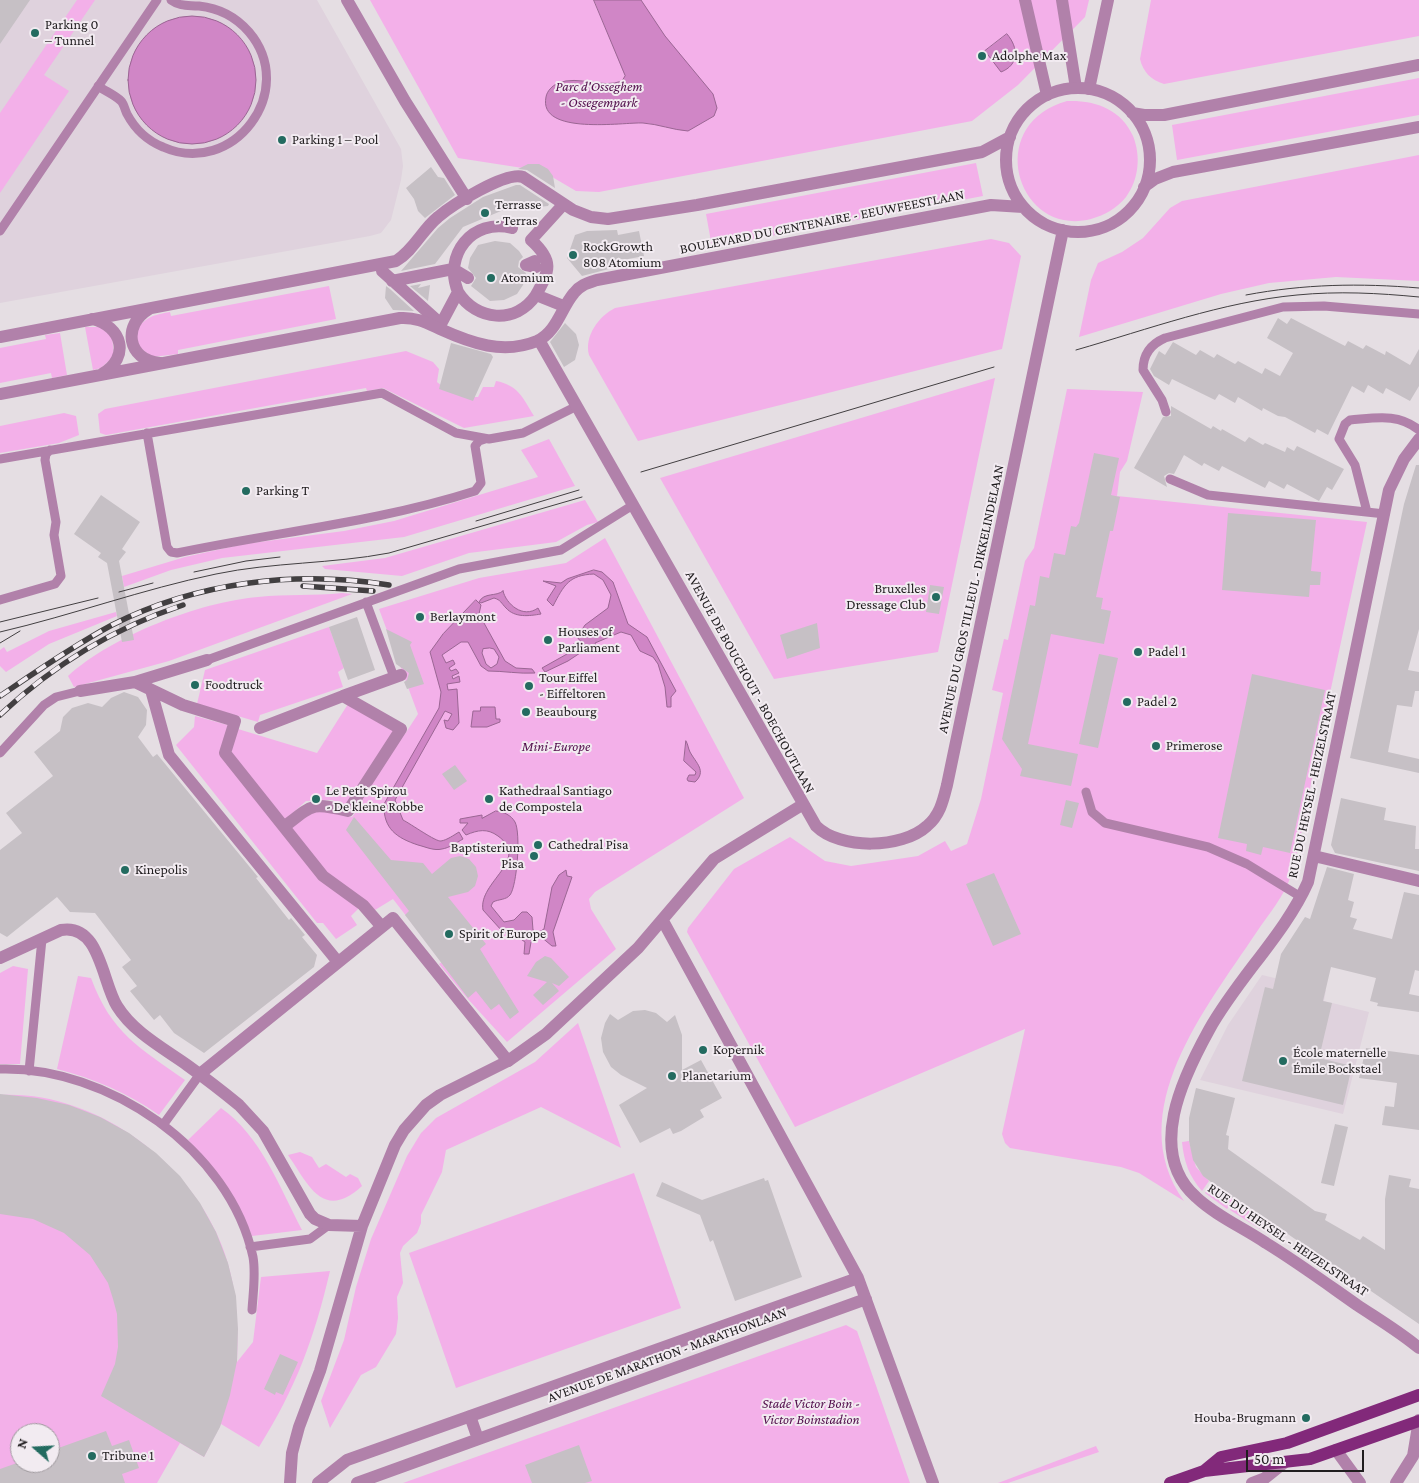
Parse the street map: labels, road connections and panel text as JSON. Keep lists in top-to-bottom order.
{
  "streets": {
    "street": [
      "BOULEVARD DU CENTENAIRE - EEUWFEESTLAAN",
      "AVENUE DU GROS TILLEUL - DIKKELINDELAAN",
      "AVENUE DE BOUCHOUT - BOECHOUTLAAN",
      "RUE DU HEYSEL - HEIZELSTRAAT",
      "AVENUE DE MARATHON - MARATHONLAAN"
    ]
  },
  "crossings": [
    ["BOULEVARD DU CENTENAIRE - EEUWFEESTLAAN", "AVENUE DU GROS TILLEUL - DIKKELINDELAAN"],
    ["BOULEVARD DU CENTENAIRE - EEUWFEESTLAAN", "AVENUE DE BOUCHOUT - BOECHOUTLAAN"],
    ["AVENUE DU GROS TILLEUL - DIKKELINDELAAN", "AVENUE DE BOUCHOUT - BOECHOUTLAAN"]
  ],
  "parks": ["Parc d'Osseghem - Ossegempark", "Mini-Europe", "Stade Victor Boin - Victor Boinstadion"],
  "places": [
    "Parking 0 – Tunnel",
    "Adolphe Max",
    "Parking 1 – Pool",
    "Terrasse - Terras",
    "RockGrowth 808 Atomium",
    "Atomium",
    "Parking T",
    "Bruxelles Dressage Club",
    "Berlaymont",
    "Houses of Parliament",
    "Padel 1",
    "Foodtruck",
    "Tour Eiffel - Eiffeltoren",
    "Padel 2",
    "Beaubourg",
    "Primerose",
    "Le Petit Spirou - De kleine Robbe",
    "Kathedraal Santiago de Compostela",
    "Cathedral Pisa",
    "Baptisterium Pisa",
    "Kinepolis",
    "Spirit of Europe",
    "Kopernik",
    "École maternelle Émile Bockstael",
    "Planetarium",
    "Houba-Brugmann",
    "Tribune 1"
  ],
  "scale_bar": "50 m",
  "north": "left"
}
